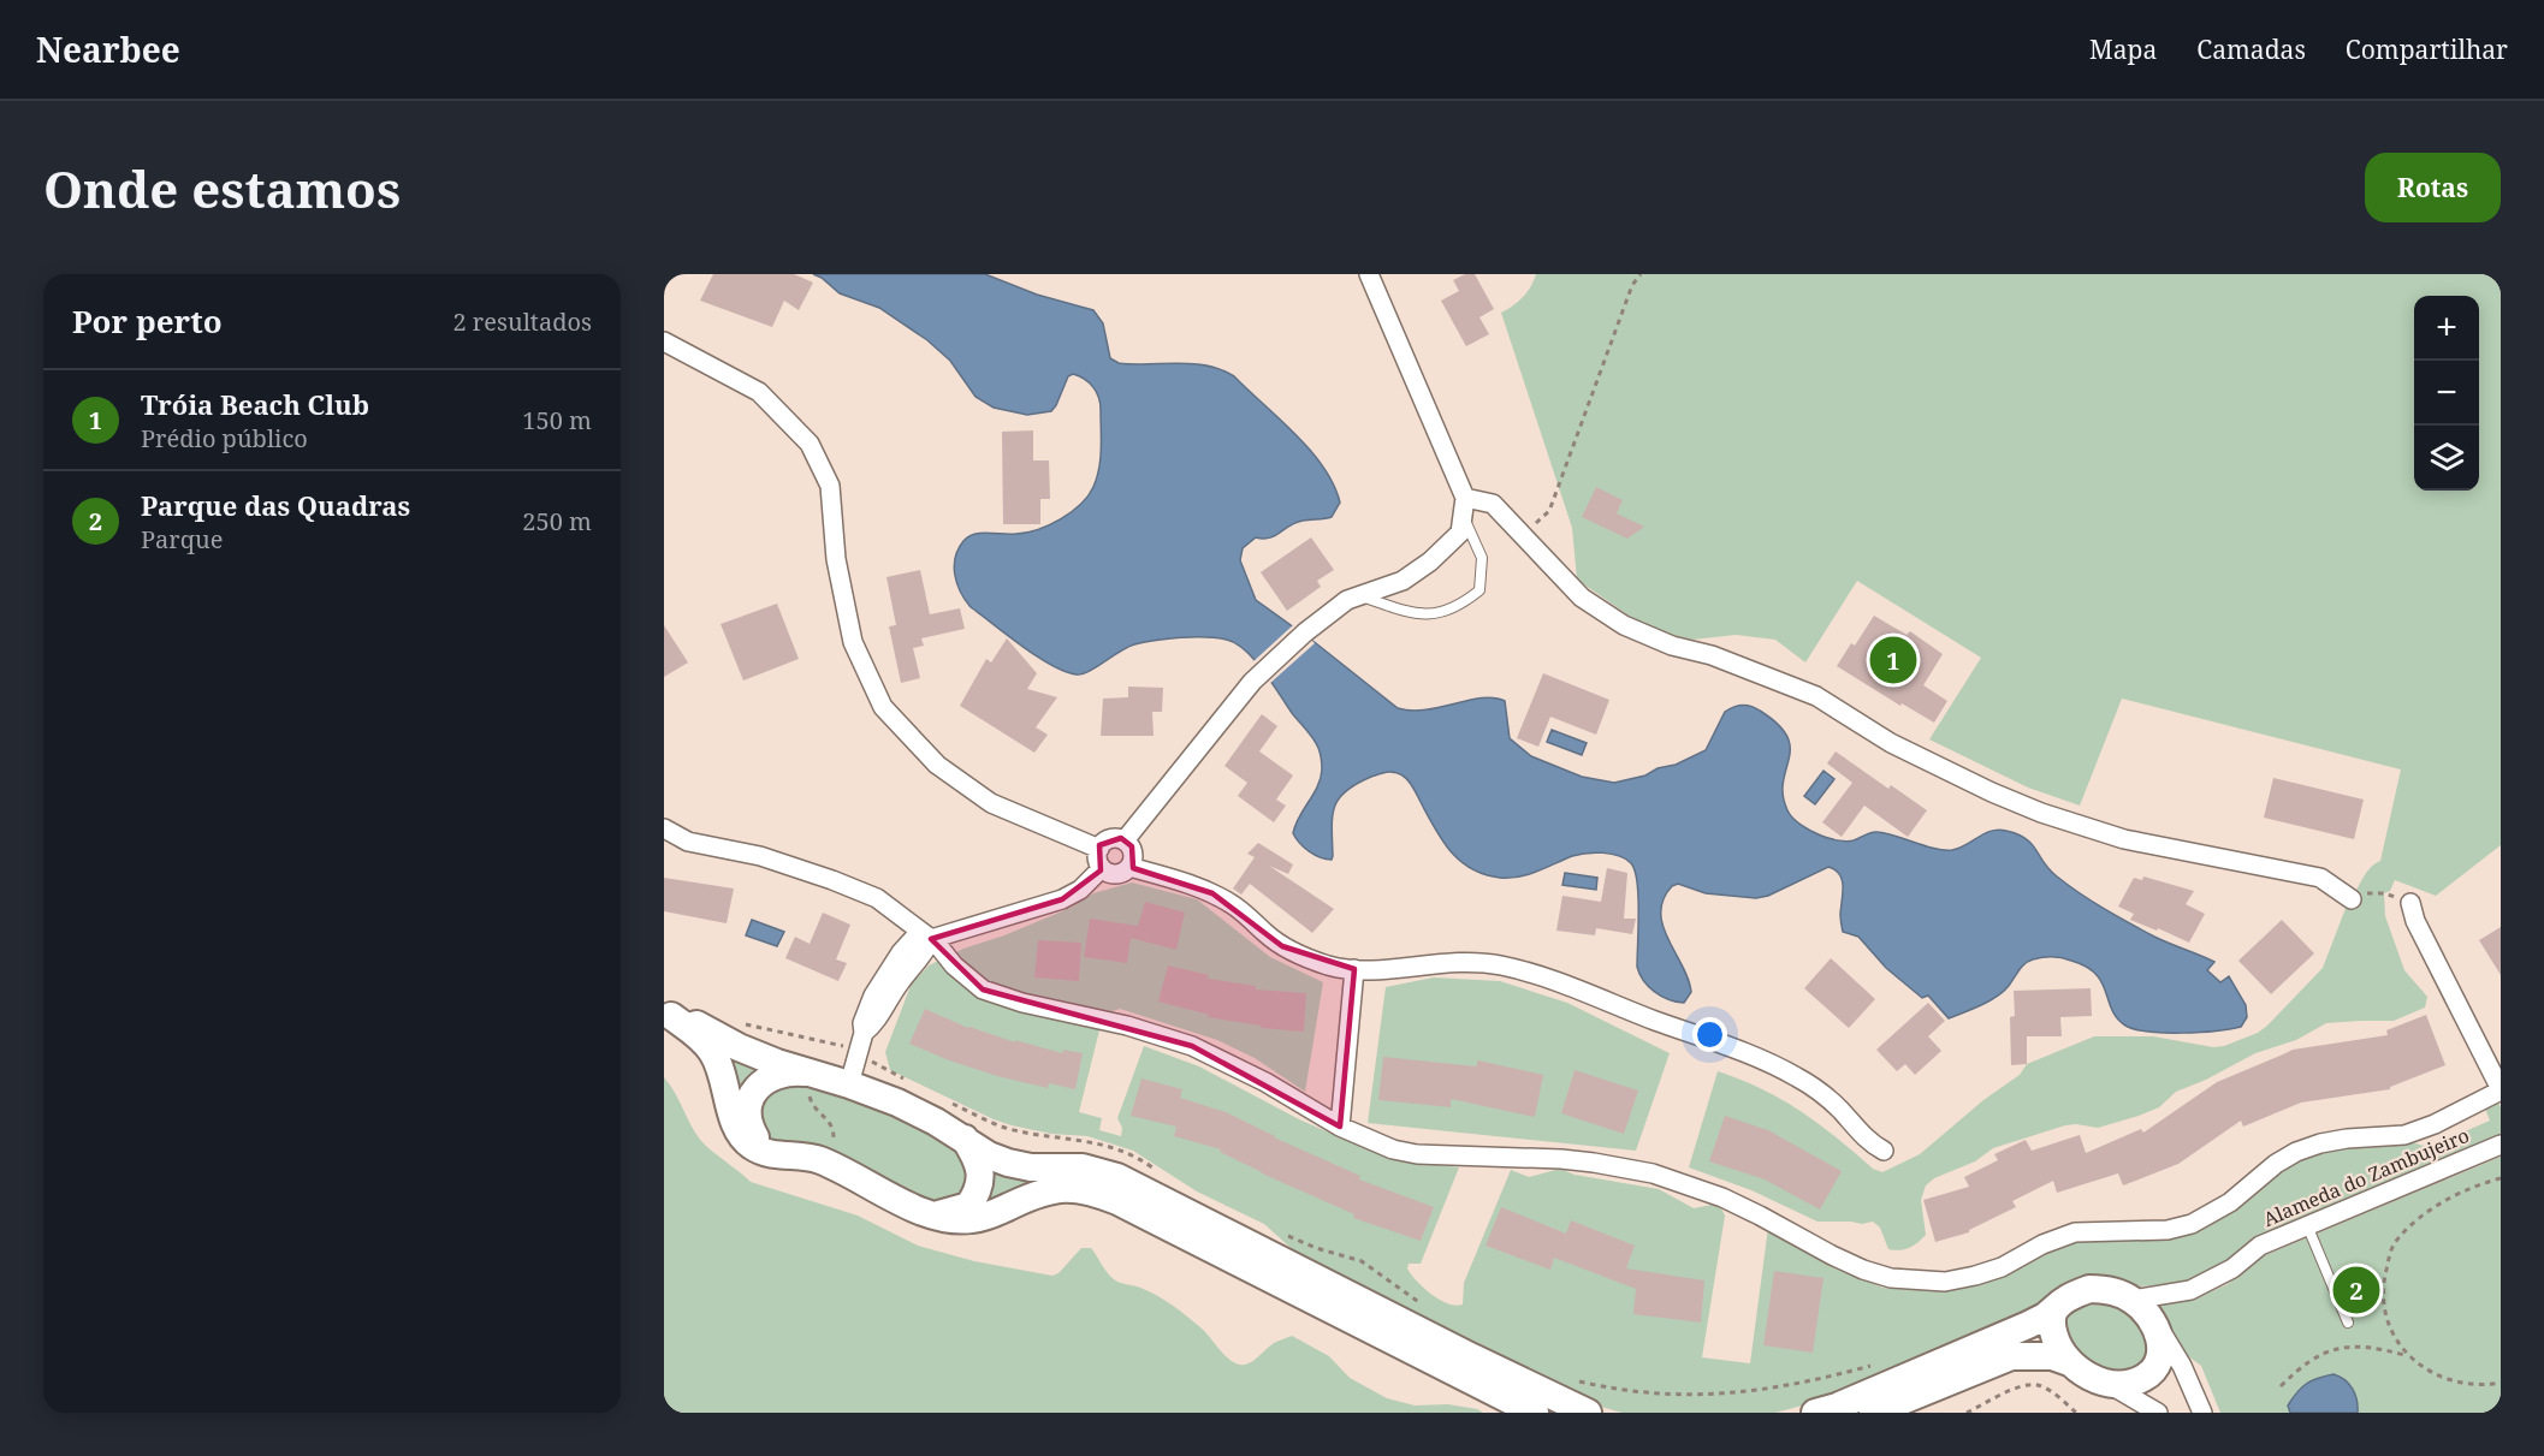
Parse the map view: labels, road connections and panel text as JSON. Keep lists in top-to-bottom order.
{
  "streets": {
    "street": ["Alameda do Zambujeiro"]
  },
  "page": {
    "header": "Nearbee",
    "nav": ["Mapa", "Camadas", "Compartilhar"],
    "buttons": "Rotas",
    "title": "Onde estamos",
    "heading": ["Por perto", "2 resultados"],
    "map_buttons": ["+", "−"],
    "list": [
      {
        "mark": "1",
        "name": "Tróia Beach Club",
        "note": "Prédio público",
        "value": "150 m"
      },
      {
        "mark": "2",
        "name": "Parque das Quadras",
        "note": "Parque",
        "value": "250 m"
      }
    ],
    "pins": ["1", "2"]
  }
}
